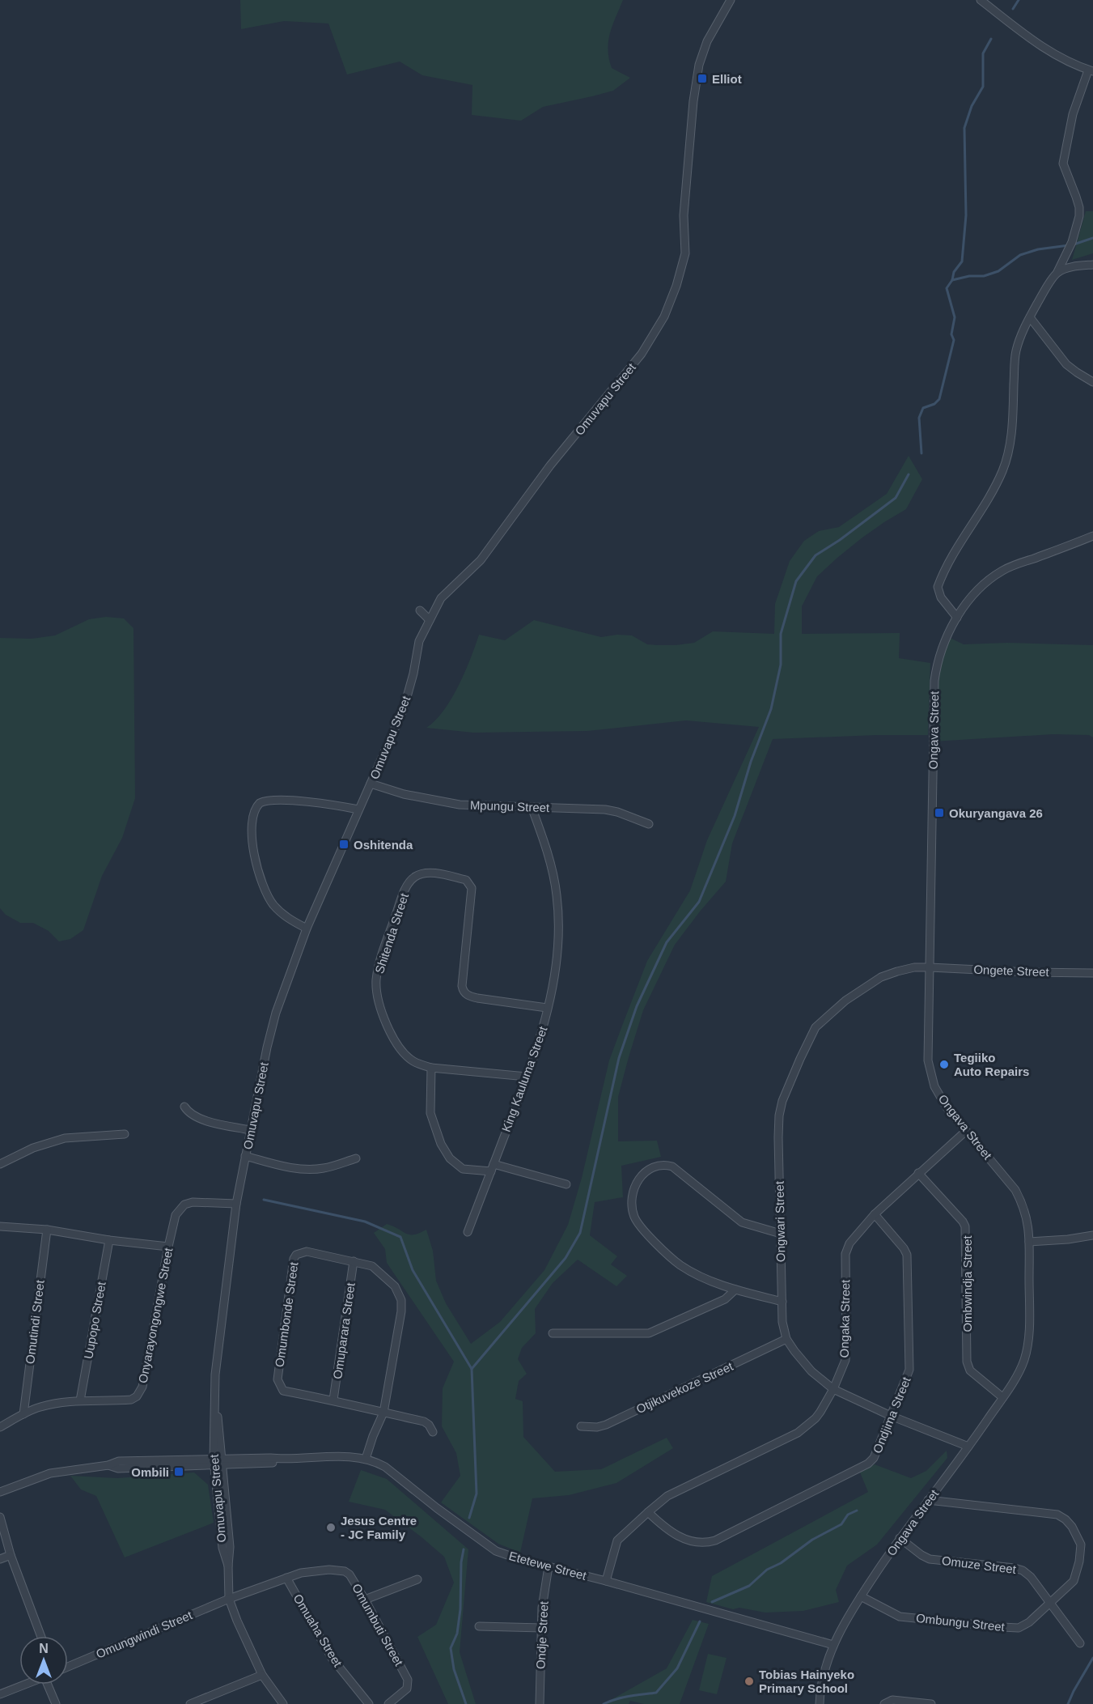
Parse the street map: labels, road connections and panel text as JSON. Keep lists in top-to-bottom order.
{
  "streets": {
    "street": [
      "Omuvapu Street",
      "Ongava Street",
      "Mpungu Street",
      "Shitenda Street",
      "Ongete Street",
      "King Kauluma Street",
      "Ongwari Street",
      "Ombwindja Street",
      "Omumbonde Street",
      "Onyarayongongwe Street",
      "Ongaka Street",
      "Uupopo Street",
      "Omutindi Street",
      "Omuparara Street",
      "Otjikuvekoze Street",
      "Ondjima Street",
      "Omuze Street",
      "Etetewe Street",
      "Ombungu Street",
      "Omumbuti Street",
      "Omuaha Street",
      "Omungwindi Street",
      "Ondje Street"
    ]
  },
  "crossings": [
    ["Omuvapu Street", "Mpungu Street"],
    ["Omuvapu Street", "Onyarayongongwe Street"],
    ["Omuvapu Street", "Etetewe Street"],
    ["Omuvapu Street", "Omumbuti Street"],
    ["Omuvapu Street", "Omungwindi Street"],
    ["Ongava Street", "Ongete Street"],
    ["Ongava Street", "Ongwari Street"],
    ["Ongava Street", "Ombwindja Street"],
    ["Ongava Street", "Ongaka Street"],
    ["Ongava Street", "Omuze Street"],
    ["Ongava Street", "Etetewe Street"],
    ["Ongava Street", "Ombungu Street"],
    ["Mpungu Street", "King Kauluma Street"],
    ["Shitenda Street", "King Kauluma Street"],
    ["Ongete Street", "Ongwari Street"],
    ["Ongwari Street", "Ongaka Street"],
    ["Ongwari Street", "Otjikuvekoze Street"],
    ["Ongwari Street", "Ondjima Street"],
    ["Ombwindja Street", "Ongaka Street"],
    ["Omumbonde Street", "Omuparara Street"],
    ["Omumbonde Street", "Etetewe Street"],
    ["Onyarayongongwe Street", "Uupopo Street"],
    ["Onyarayongongwe Street", "Omutindi Street"],
    ["Ongaka Street", "Ondjima Street"],
    ["Ongaka Street", "Etetewe Street"],
    ["Omuze Street", "Ombungu Street"],
    ["Etetewe Street", "Ondje Street"],
    ["Omumbuti Street", "Omuaha Street"],
    ["Omumbuti Street", "Omungwindi Street"]
  ],
  "places": {
    "transit": [
      "Elliot",
      "Okuryangava 26",
      "Oshitenda",
      "Ombili"
    ],
    "other": ["Tegiiko Auto Repairs", "Jesus Centre - JC Family", "Tobias Hainyeko Primary School"]
  },
  "north": "top"
}
